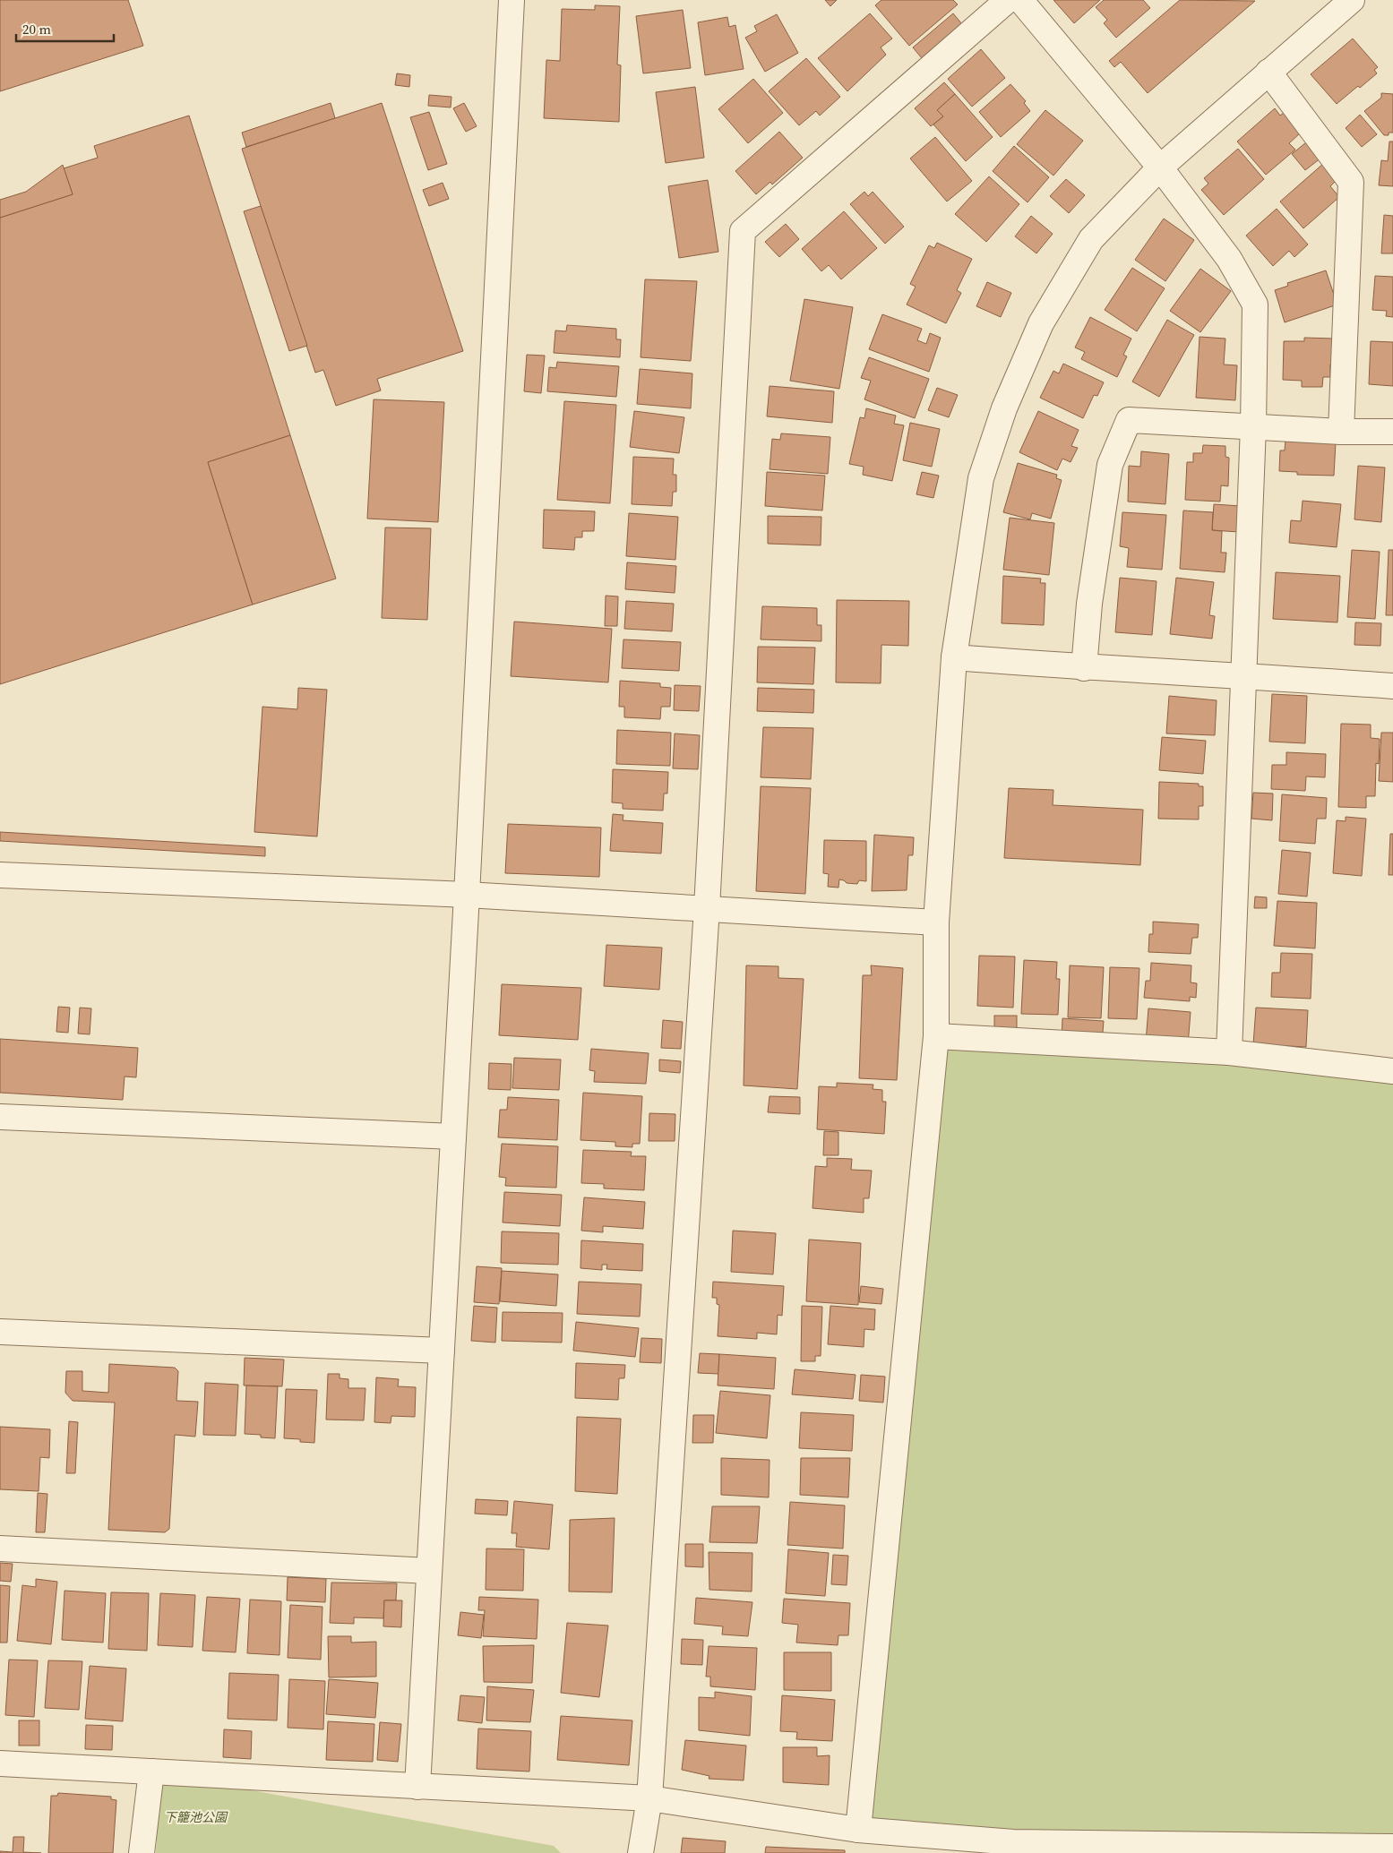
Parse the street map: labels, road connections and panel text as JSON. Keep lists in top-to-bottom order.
{
  "parks": ["下籠池公園"],
  "scale_bar": "20 m"
}
